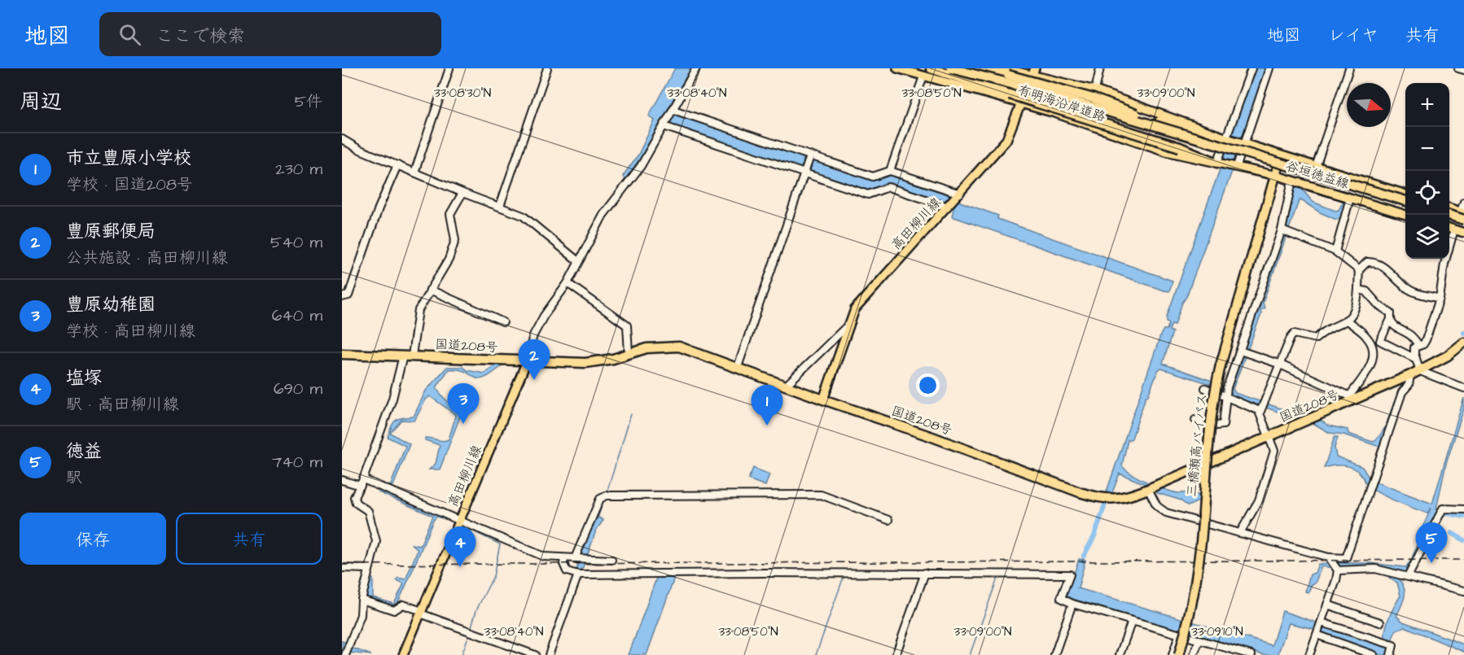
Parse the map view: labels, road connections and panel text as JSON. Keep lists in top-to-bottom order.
{
  "streets": {
    "highway": ["国道208号", "三橋瀬高バイパス"],
    "main road": ["有明海沿岸道路", "谷垣徳益線", "高田柳川線"]
  },
  "crossings": [
    ["有明海沿岸道路", "谷垣徳益線"],
    ["有明海沿岸道路", "高田柳川線"],
    ["谷垣徳益線", "三橋瀬高バイパス"],
    ["高田柳川線", "国道208号"]
  ],
  "north": "right",
  "page": {
    "header": "地図",
    "search": "ここで検索",
    "nav": ["地図", "レイヤ", "共有"],
    "heading": ["周辺", "5件"],
    "map_buttons": ["+", "−"],
    "list": [
      {
        "mark": "1",
        "name": "市立豊原小学校",
        "note": "学校 · 国道208号",
        "value": "230 m"
      },
      {
        "mark": "2",
        "name": "豊原郵便局",
        "note": "公共施設 · 高田柳川線",
        "value": "540 m"
      },
      {
        "mark": "3",
        "name": "豊原幼稚園",
        "note": "学校 · 高田柳川線",
        "value": "640 m"
      },
      {
        "mark": "4",
        "name": "塩塚",
        "note": "駅 · 高田柳川線",
        "value": "690 m"
      },
      {
        "mark": "5",
        "name": "徳益",
        "note": "駅",
        "value": "740 m"
      }
    ],
    "pins": [
      "2",
      "3",
      "1",
      "5",
      "4"
    ],
    "buttons": ["保存", "共有"]
  },
  "coordinates": [
    "33°08'30\"N",
    "33°08'40\"N",
    "33°08'50\"N",
    "33°09'00\"N",
    "33°09'10\"N"
  ]
}
